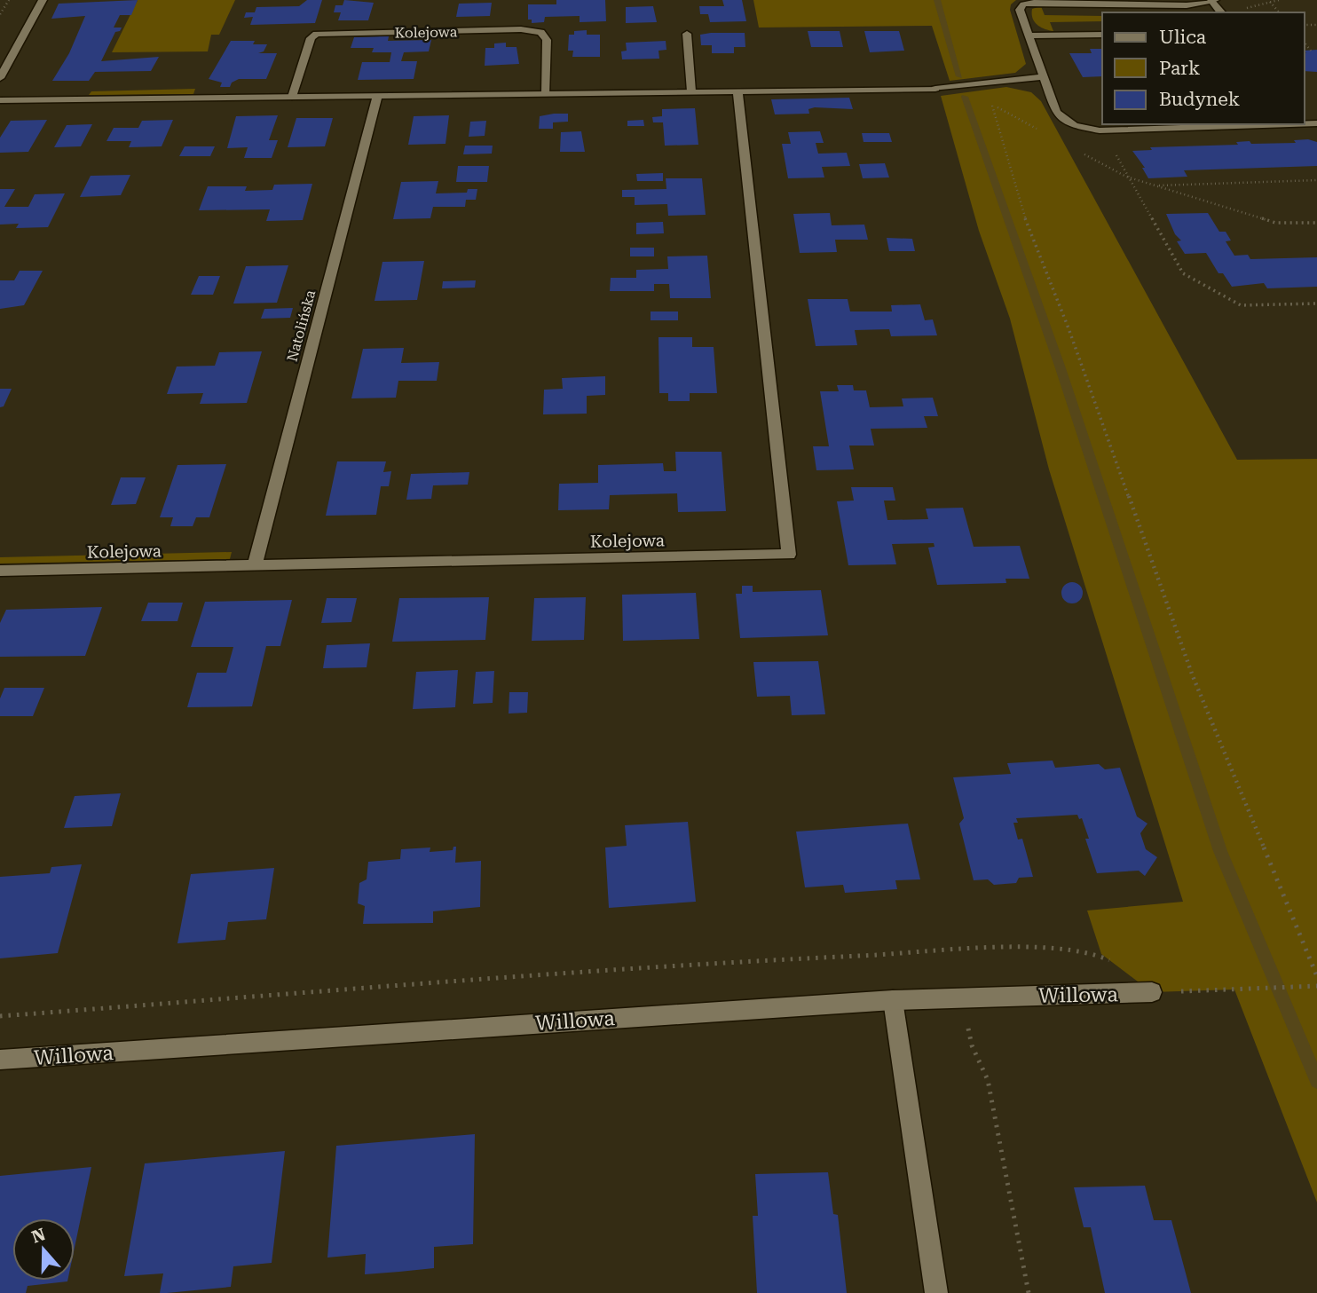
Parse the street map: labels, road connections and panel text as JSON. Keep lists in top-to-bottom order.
{
  "streets": {
    "street": ["Kolejowa", "Natolińska", "Willowa"]
  },
  "crossings": [
    ["Kolejowa", "Natolińska"]
  ],
  "legend": ["Ulica", "Park", "Budynek"],
  "north": "top"
}
